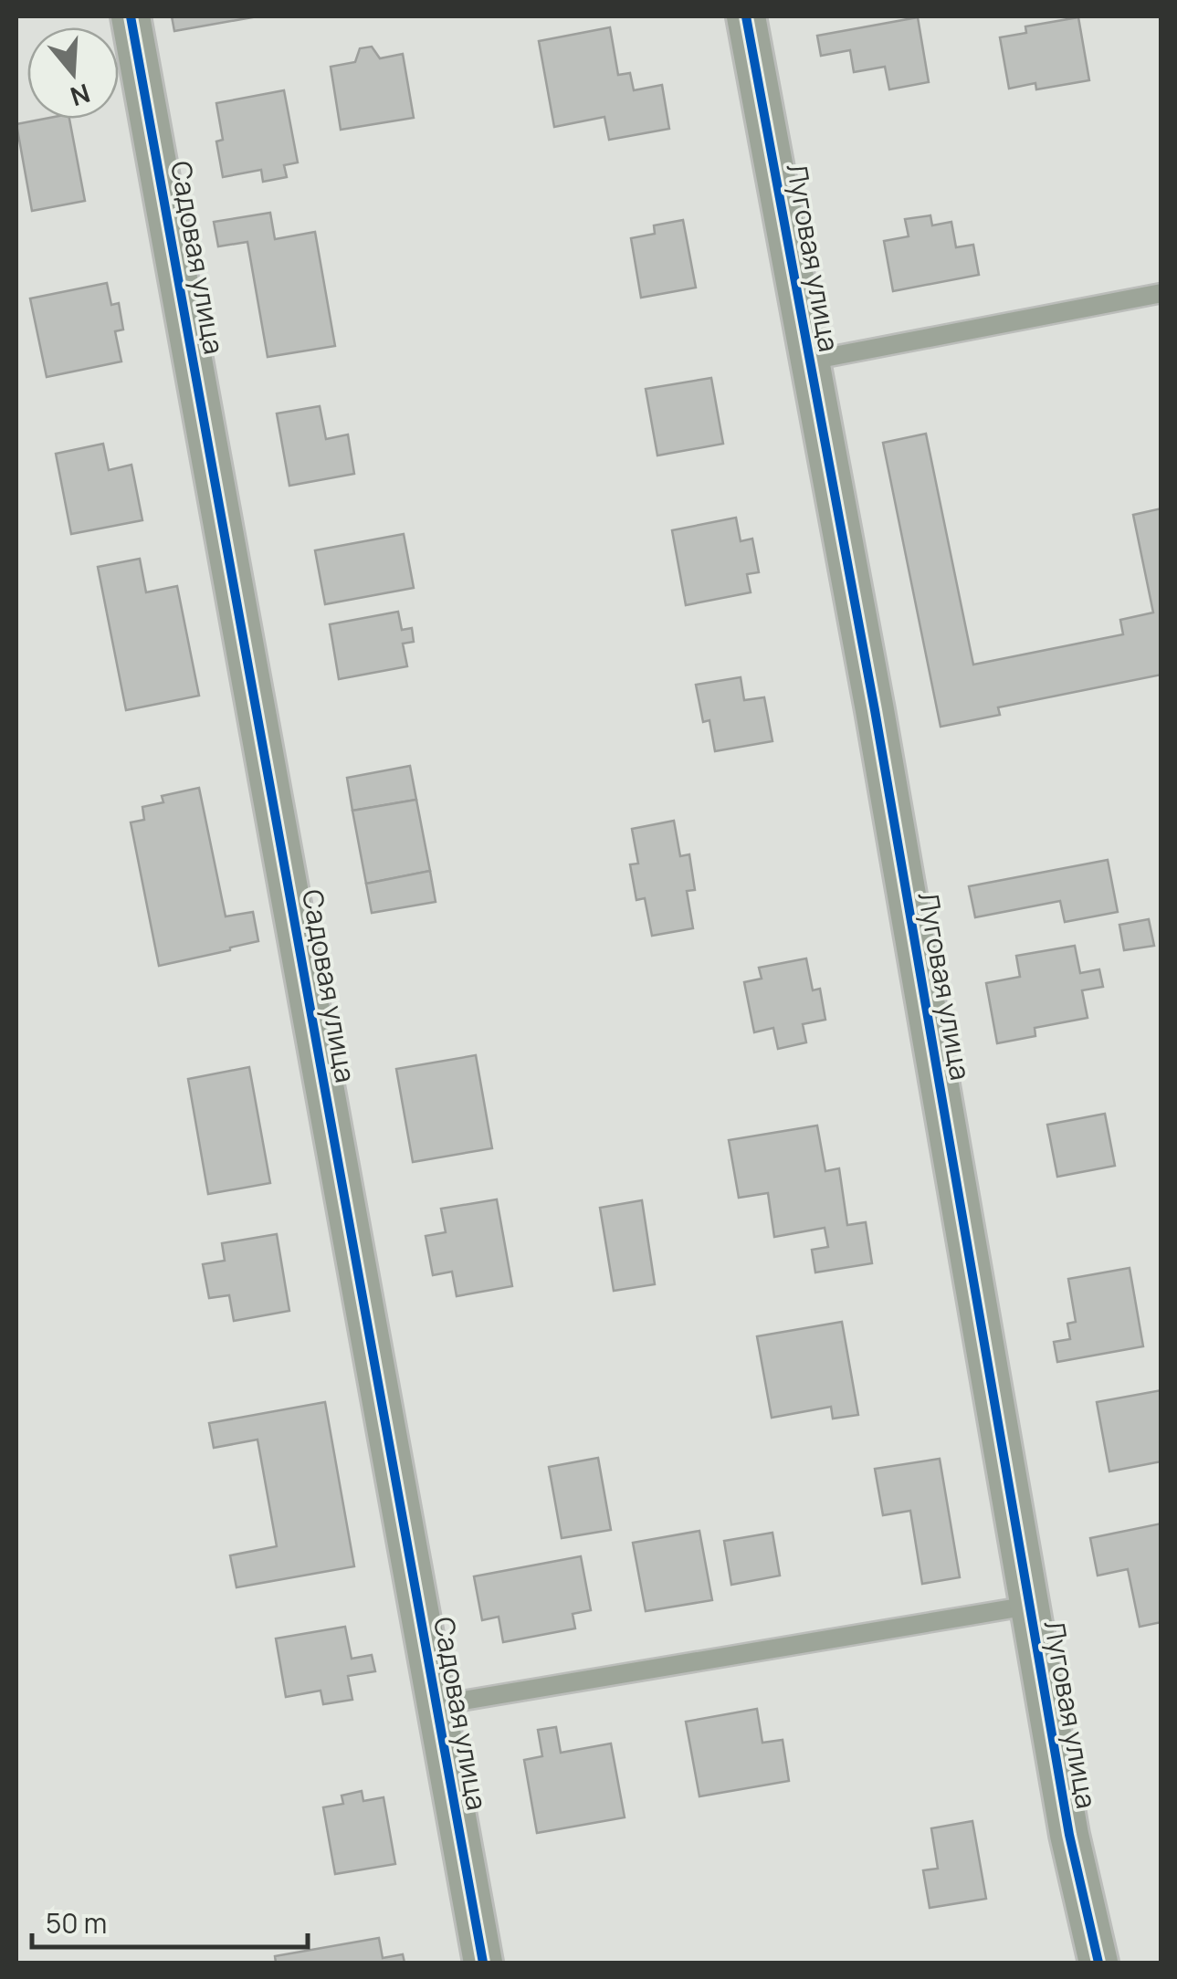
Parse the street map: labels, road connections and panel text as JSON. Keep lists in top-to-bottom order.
{
  "streets": {
    "street": ["Садовая улица", "Луговая улица"]
  },
  "scale_bar": "50 m",
  "north": "bottom"
}
